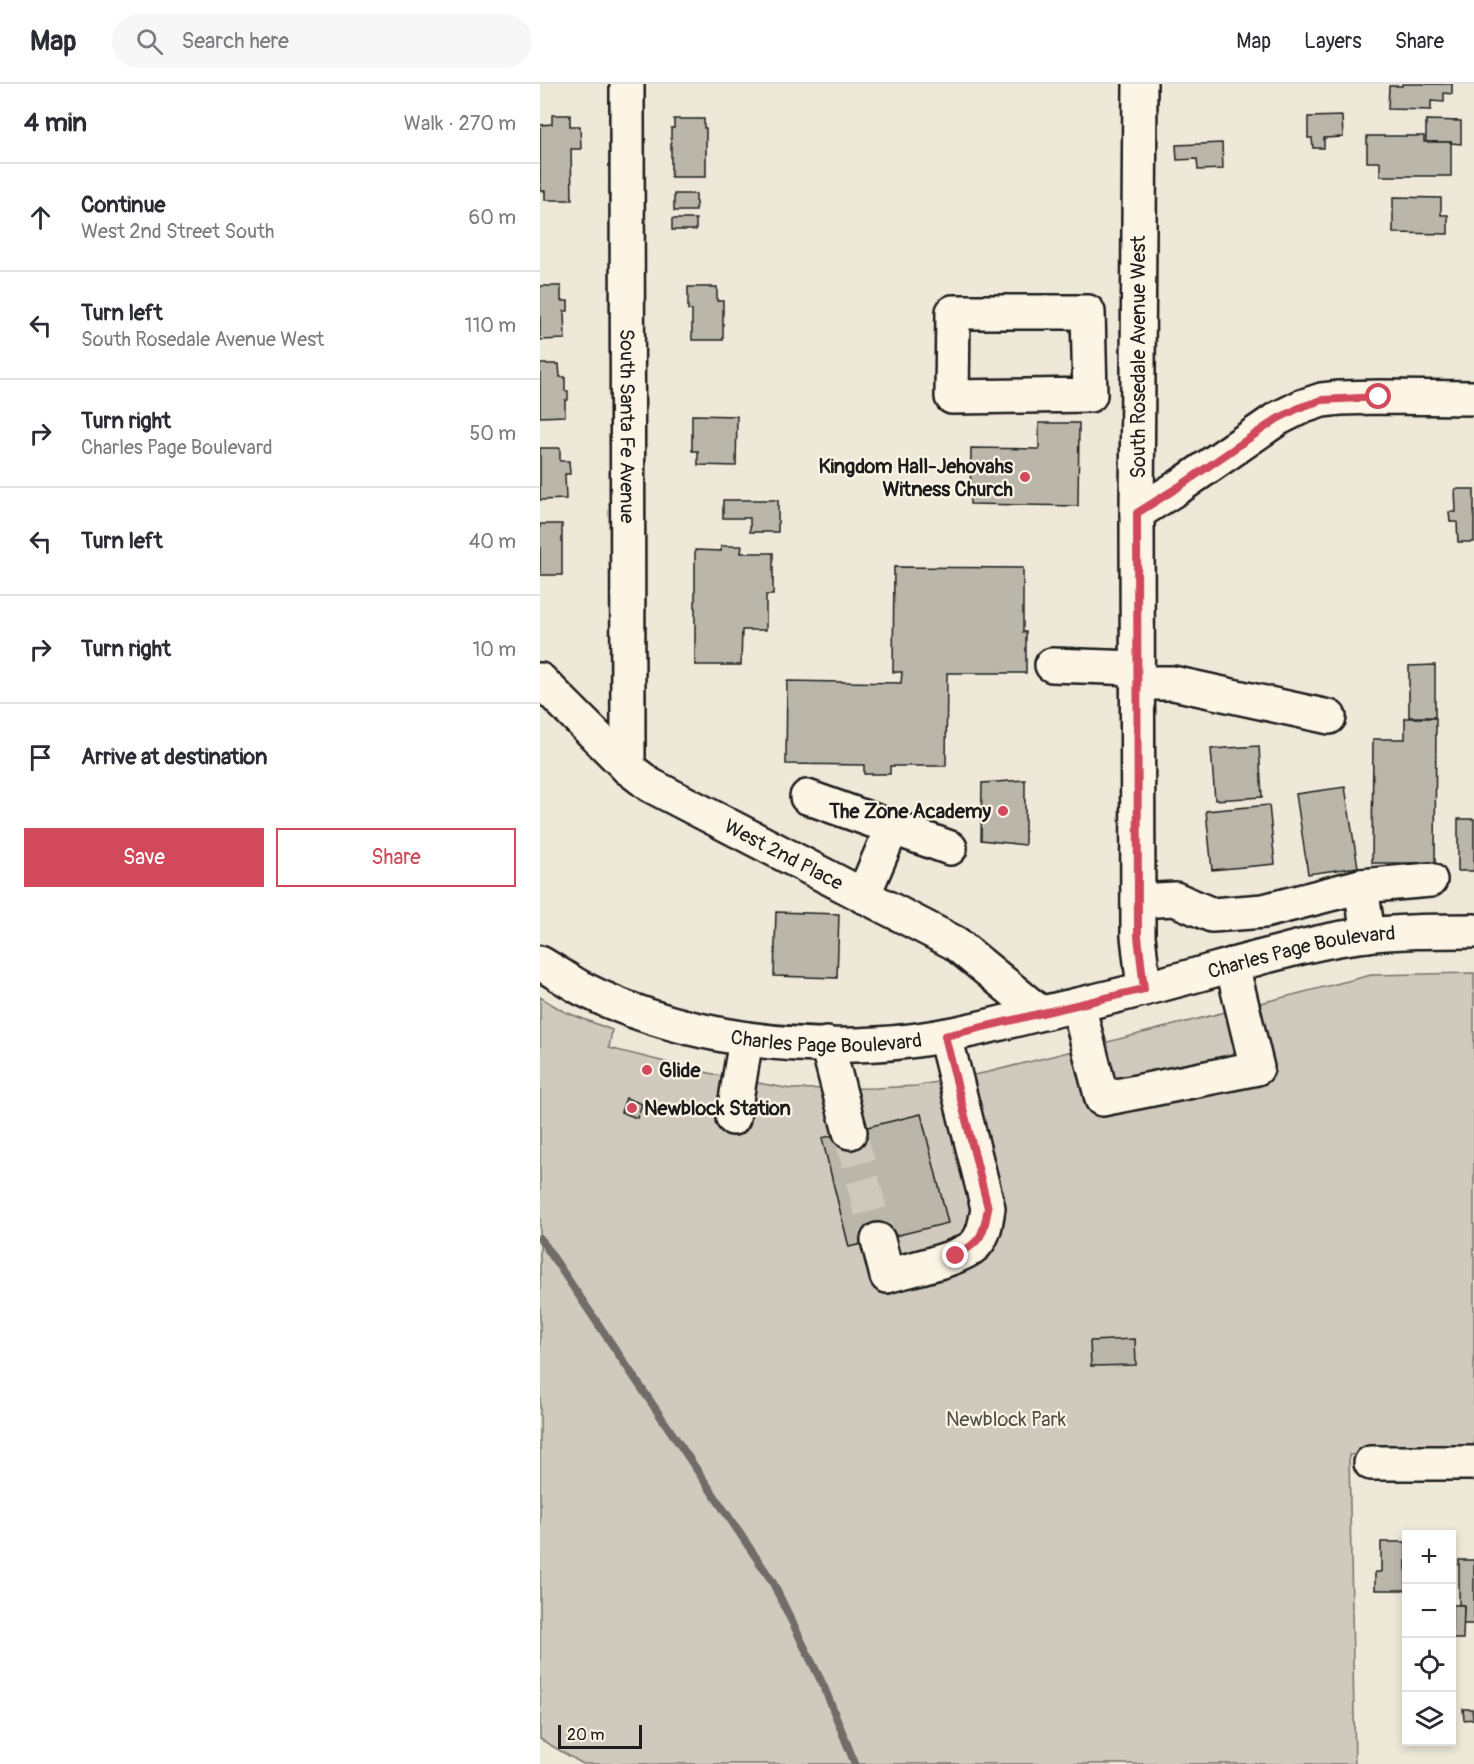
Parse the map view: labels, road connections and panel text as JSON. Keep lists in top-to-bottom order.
{
  "streets": {
    "street": [
      "South Rosedale Avenue West",
      "South Santa Fe Avenue",
      "West 2nd Place",
      "Charles Page Boulevard"
    ]
  },
  "crossings": [
    ["South Rosedale Avenue West", "Charles Page Boulevard"],
    ["South Santa Fe Avenue", "West 2nd Place"],
    ["West 2nd Place", "Charles Page Boulevard"]
  ],
  "parks": ["Newblock Park"],
  "places": [
    "Kingdom Hall-Jehovahs Witness Church",
    "The Zone Academy",
    "Glide",
    "Newblock Station"
  ],
  "scale_bar": "20 m",
  "page": {
    "header": "Map",
    "search": "Search here",
    "nav": ["Map", "Layers", "Share"],
    "heading": ["4 min", "Walk · 270 m"],
    "list": [
      ["Continue", "West 2nd Street South", "60 m"],
      ["Turn left", "South Rosedale Avenue West", "110 m"],
      ["Turn right", "Charles Page Boulevard", "50 m"],
      ["Turn left", "40 m"],
      ["Turn right", "10 m"],
      "Arrive at destination"
    ],
    "buttons": ["Save", "Share"],
    "map_buttons": ["+", "−"],
    "scale": "20 m"
  }
}
